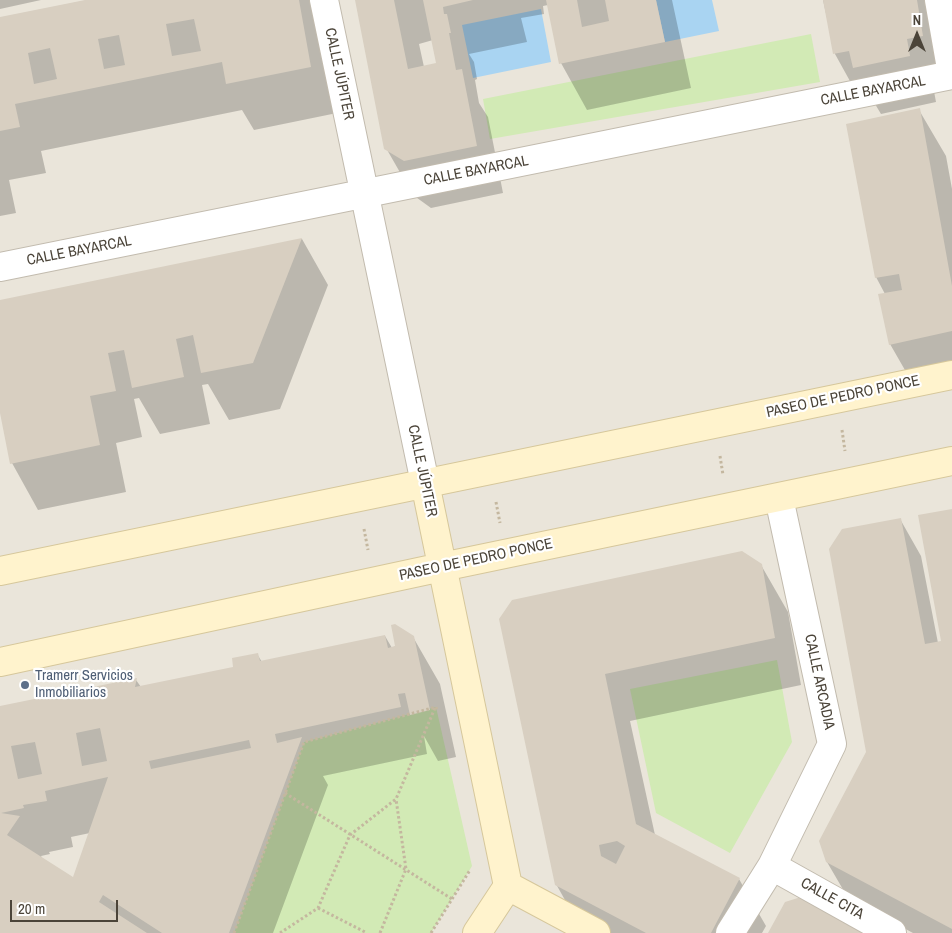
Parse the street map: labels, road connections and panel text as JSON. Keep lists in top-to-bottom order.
{
  "streets": {
    "main road": ["CALLE JÚPITER", "PASEO DE PEDRO PONCE"],
    "street": ["CALLE BAYARCAL", "CALLE ARCADIA", "CALLE CITA"]
  },
  "crossings": [
    ["CALLE JÚPITER", "CALLE BAYARCAL"],
    ["CALLE JÚPITER", "PASEO DE PEDRO PONCE"],
    ["PASEO DE PEDRO PONCE", "CALLE ARCADIA"],
    ["CALLE ARCADIA", "CALLE CITA"]
  ],
  "places": ["Tramerr Servicios Inmobiliarios"],
  "scale_bar": "20 m",
  "north": "top"
}
